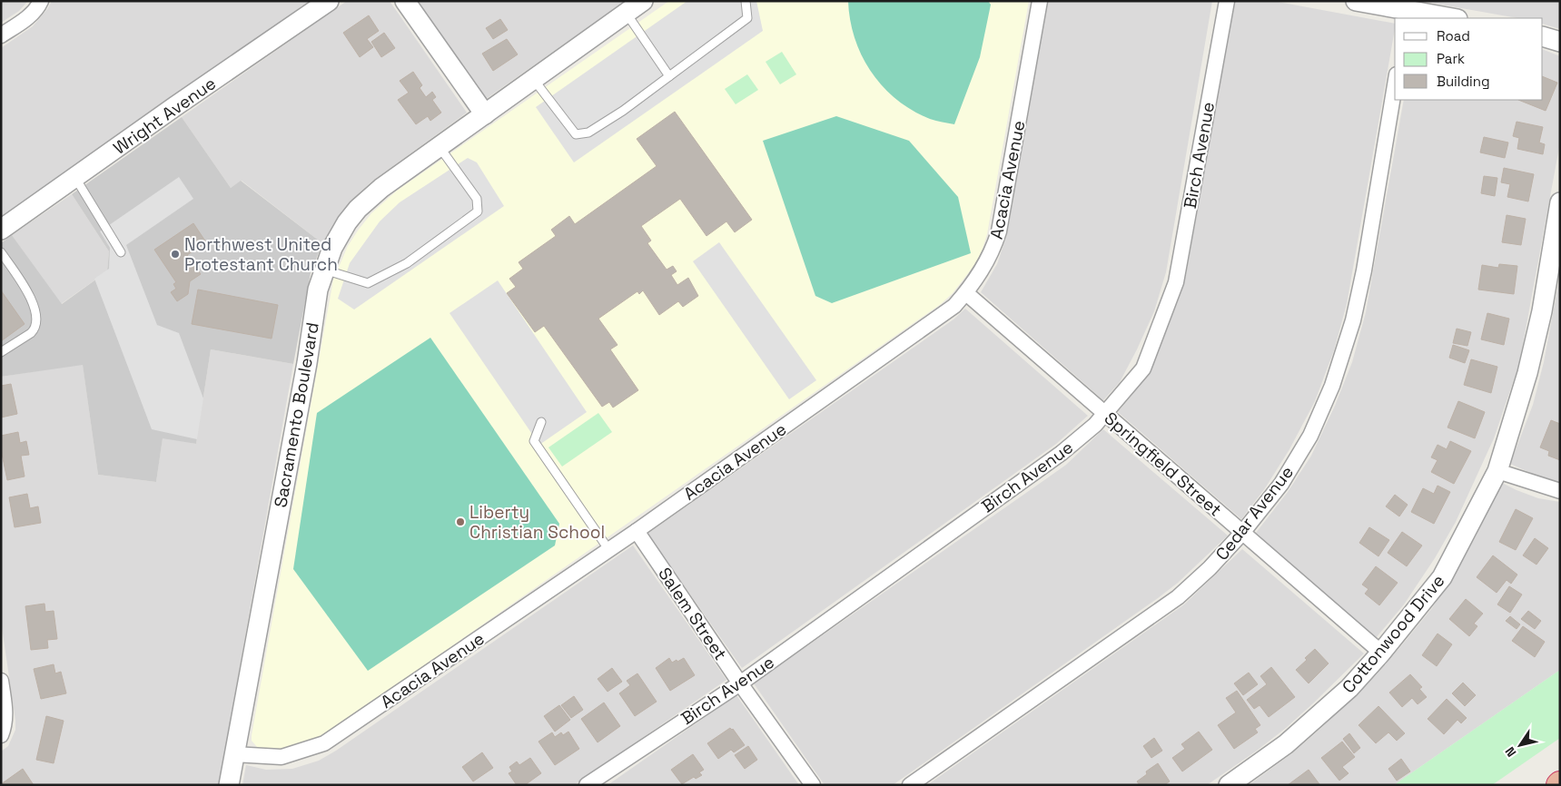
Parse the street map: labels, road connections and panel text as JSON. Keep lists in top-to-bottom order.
{
  "streets": {
    "street": [
      "Wright Avenue",
      "Birch Avenue",
      "Acacia Avenue",
      "Sacramento Boulevard",
      "Springfield Street",
      "Cedar Avenue",
      "Salem Street",
      "Cottonwood Drive"
    ]
  },
  "crossings": [
    ["Birch Avenue", "Springfield Street"],
    ["Birch Avenue", "Salem Street"],
    ["Acacia Avenue", "Sacramento Boulevard"],
    ["Acacia Avenue", "Springfield Street"],
    ["Acacia Avenue", "Salem Street"],
    ["Springfield Street", "Cedar Avenue"],
    ["Springfield Street", "Cottonwood Drive"]
  ],
  "places": ["Northwest United Protestant Church", "Liberty Christian School"],
  "legend": ["Road", "Park", "Building"],
  "north": "bottom left"
}
